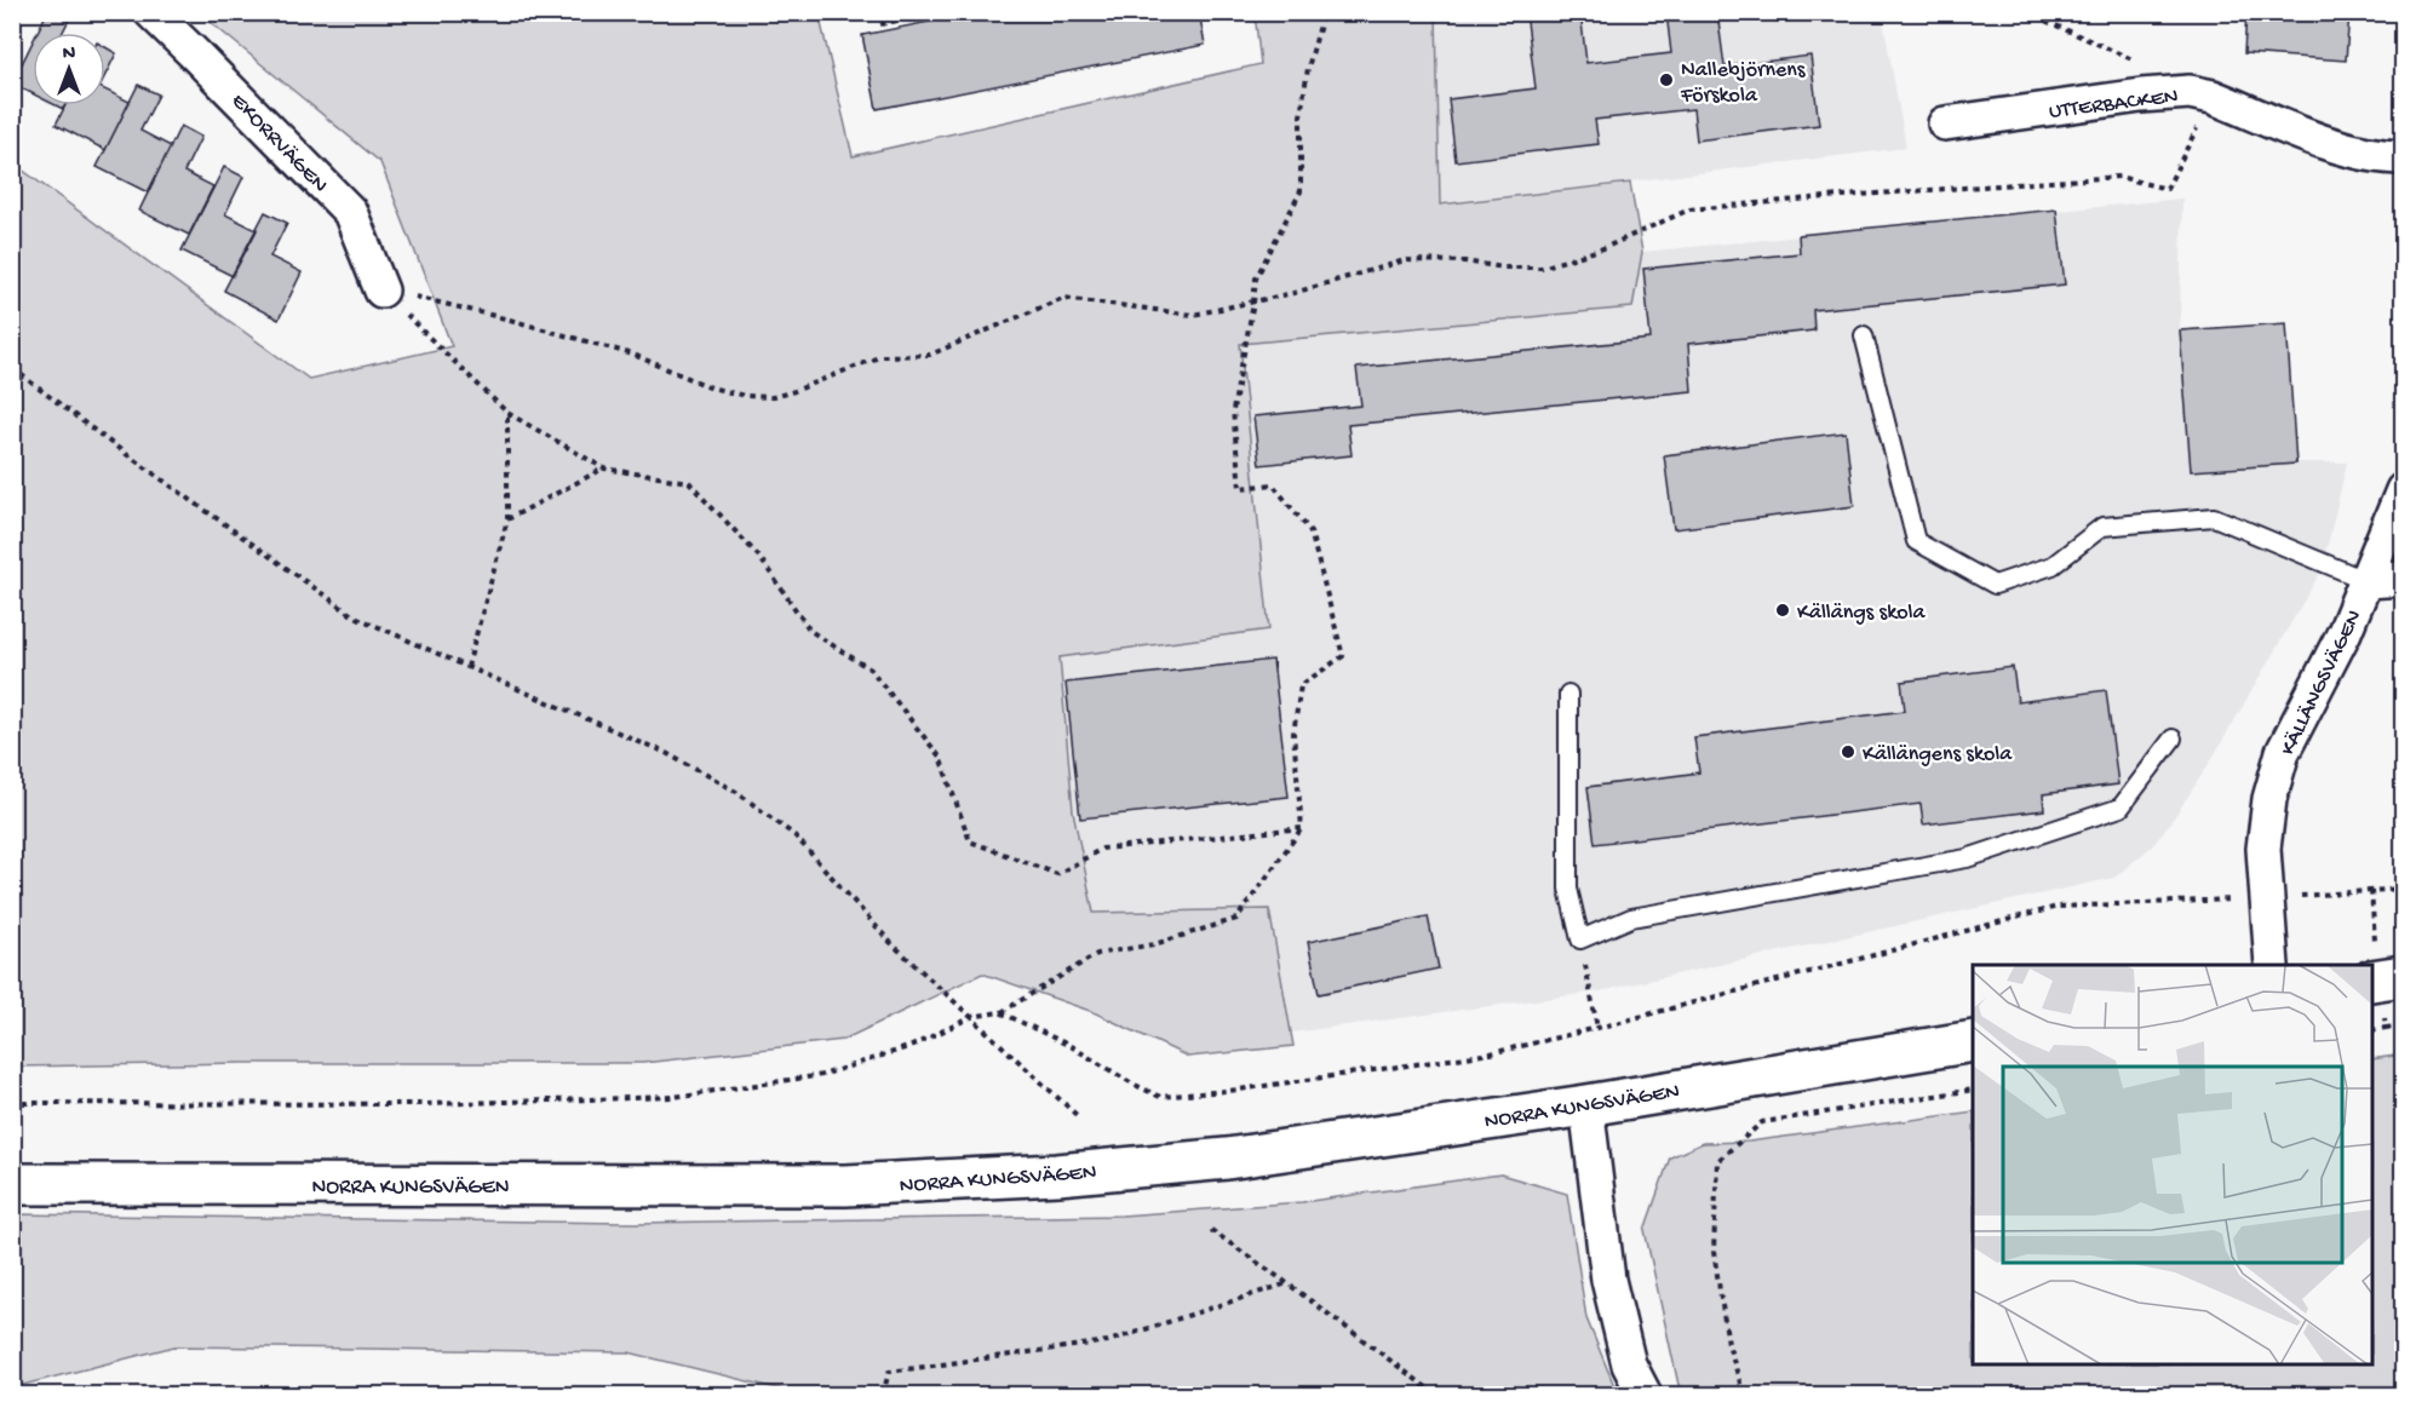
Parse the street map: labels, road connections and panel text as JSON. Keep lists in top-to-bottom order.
{
  "streets": {
    "main road": ["NORRA KUNGSVÄGEN"],
    "street": ["UTTERBACKEN", "EKORRVÄGEN", "KÄLLÄNGSVÄGEN"]
  },
  "places": ["Nallebjörnens Förskola", "Källängs skola", "Källängens skola"],
  "north": "top"
}
